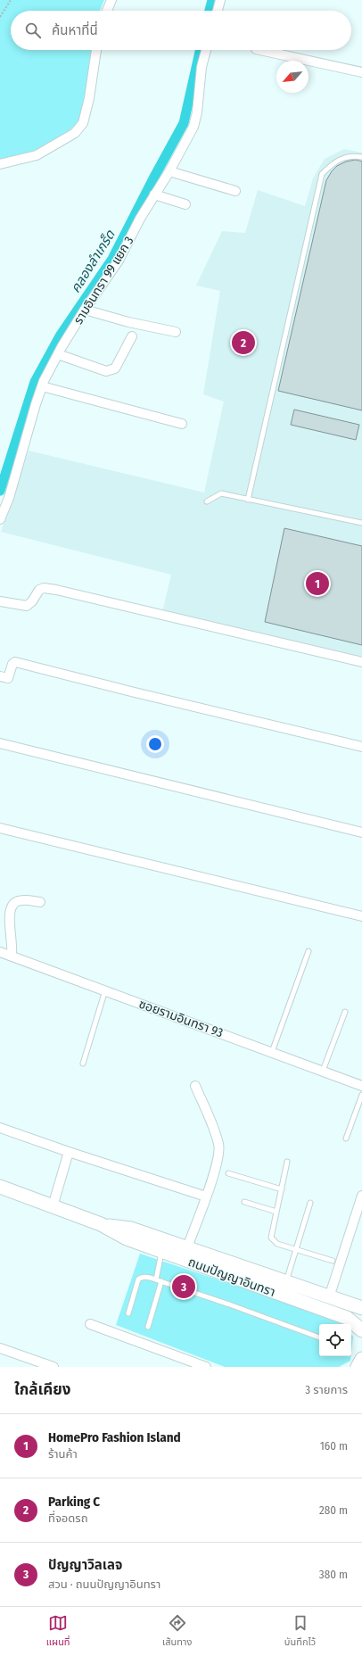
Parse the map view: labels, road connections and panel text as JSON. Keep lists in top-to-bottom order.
{
  "streets": {
    "main road": ["ถนนปัญญาอินทรา"],
    "street": ["รามอินทรา 99 แยก 3", "ซอยรามอินทรา 93"]
  },
  "water": ["คลองลำเกร็ด"],
  "north": "bottom left",
  "page": {
    "search": "ค้นหาที่นี่",
    "pins": ["2", "1", "3"],
    "heading": ["ใกล้เคียง", "3 รายการ"],
    "list": [
      {
        "mark": "1",
        "name": "HomePro Fashion Island",
        "note": "ร้านค้า",
        "value": "160 m"
      },
      {
        "mark": "2",
        "name": "Parking C",
        "note": "ที่จอดรถ",
        "value": "280 m"
      },
      {
        "mark": "3",
        "name": "ปัญญาวิลเลจ",
        "note": "สวน · ถนนปัญญาอินทรา",
        "value": "380 m"
      }
    ],
    "nav": ["แผนที่", "เส้นทาง", "บันทึกไว้"]
  }
}
